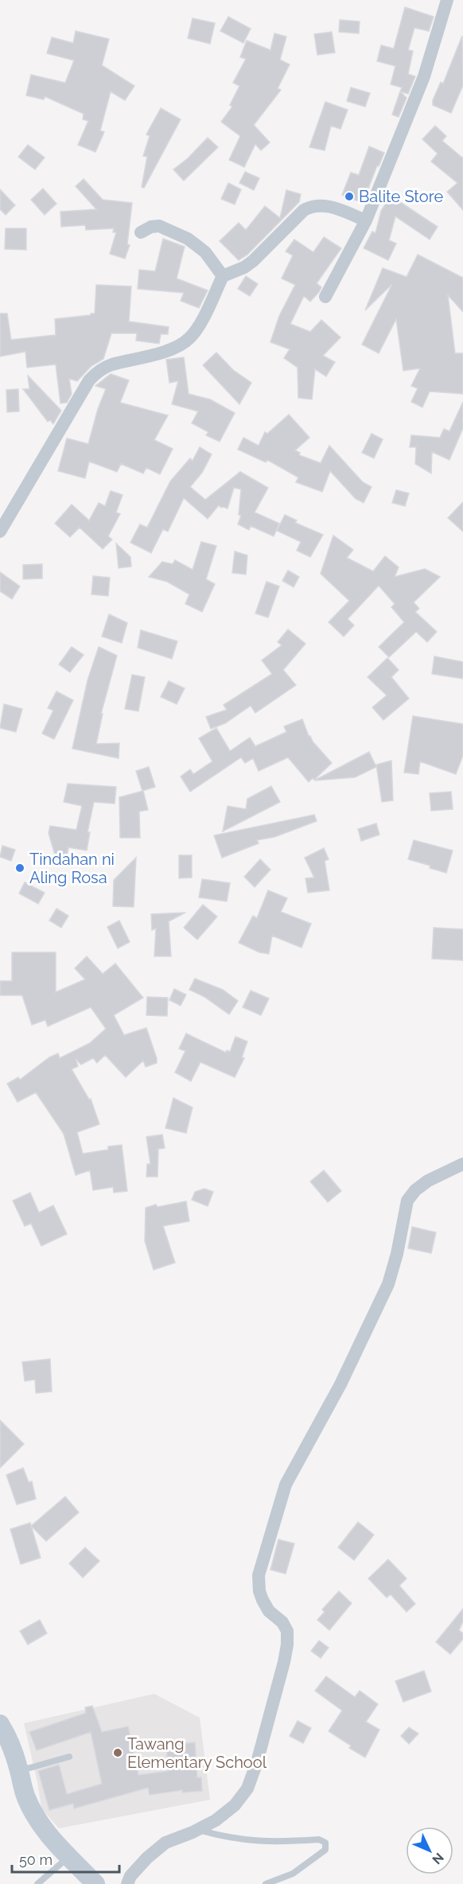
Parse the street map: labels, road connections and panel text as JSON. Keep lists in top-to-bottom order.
{
  "places": ["Balite Store", "Tindahan ni Aling Rosa", "Tawang Elementary School"],
  "scale_bar": "50 m",
  "north": "bottom right"
}
